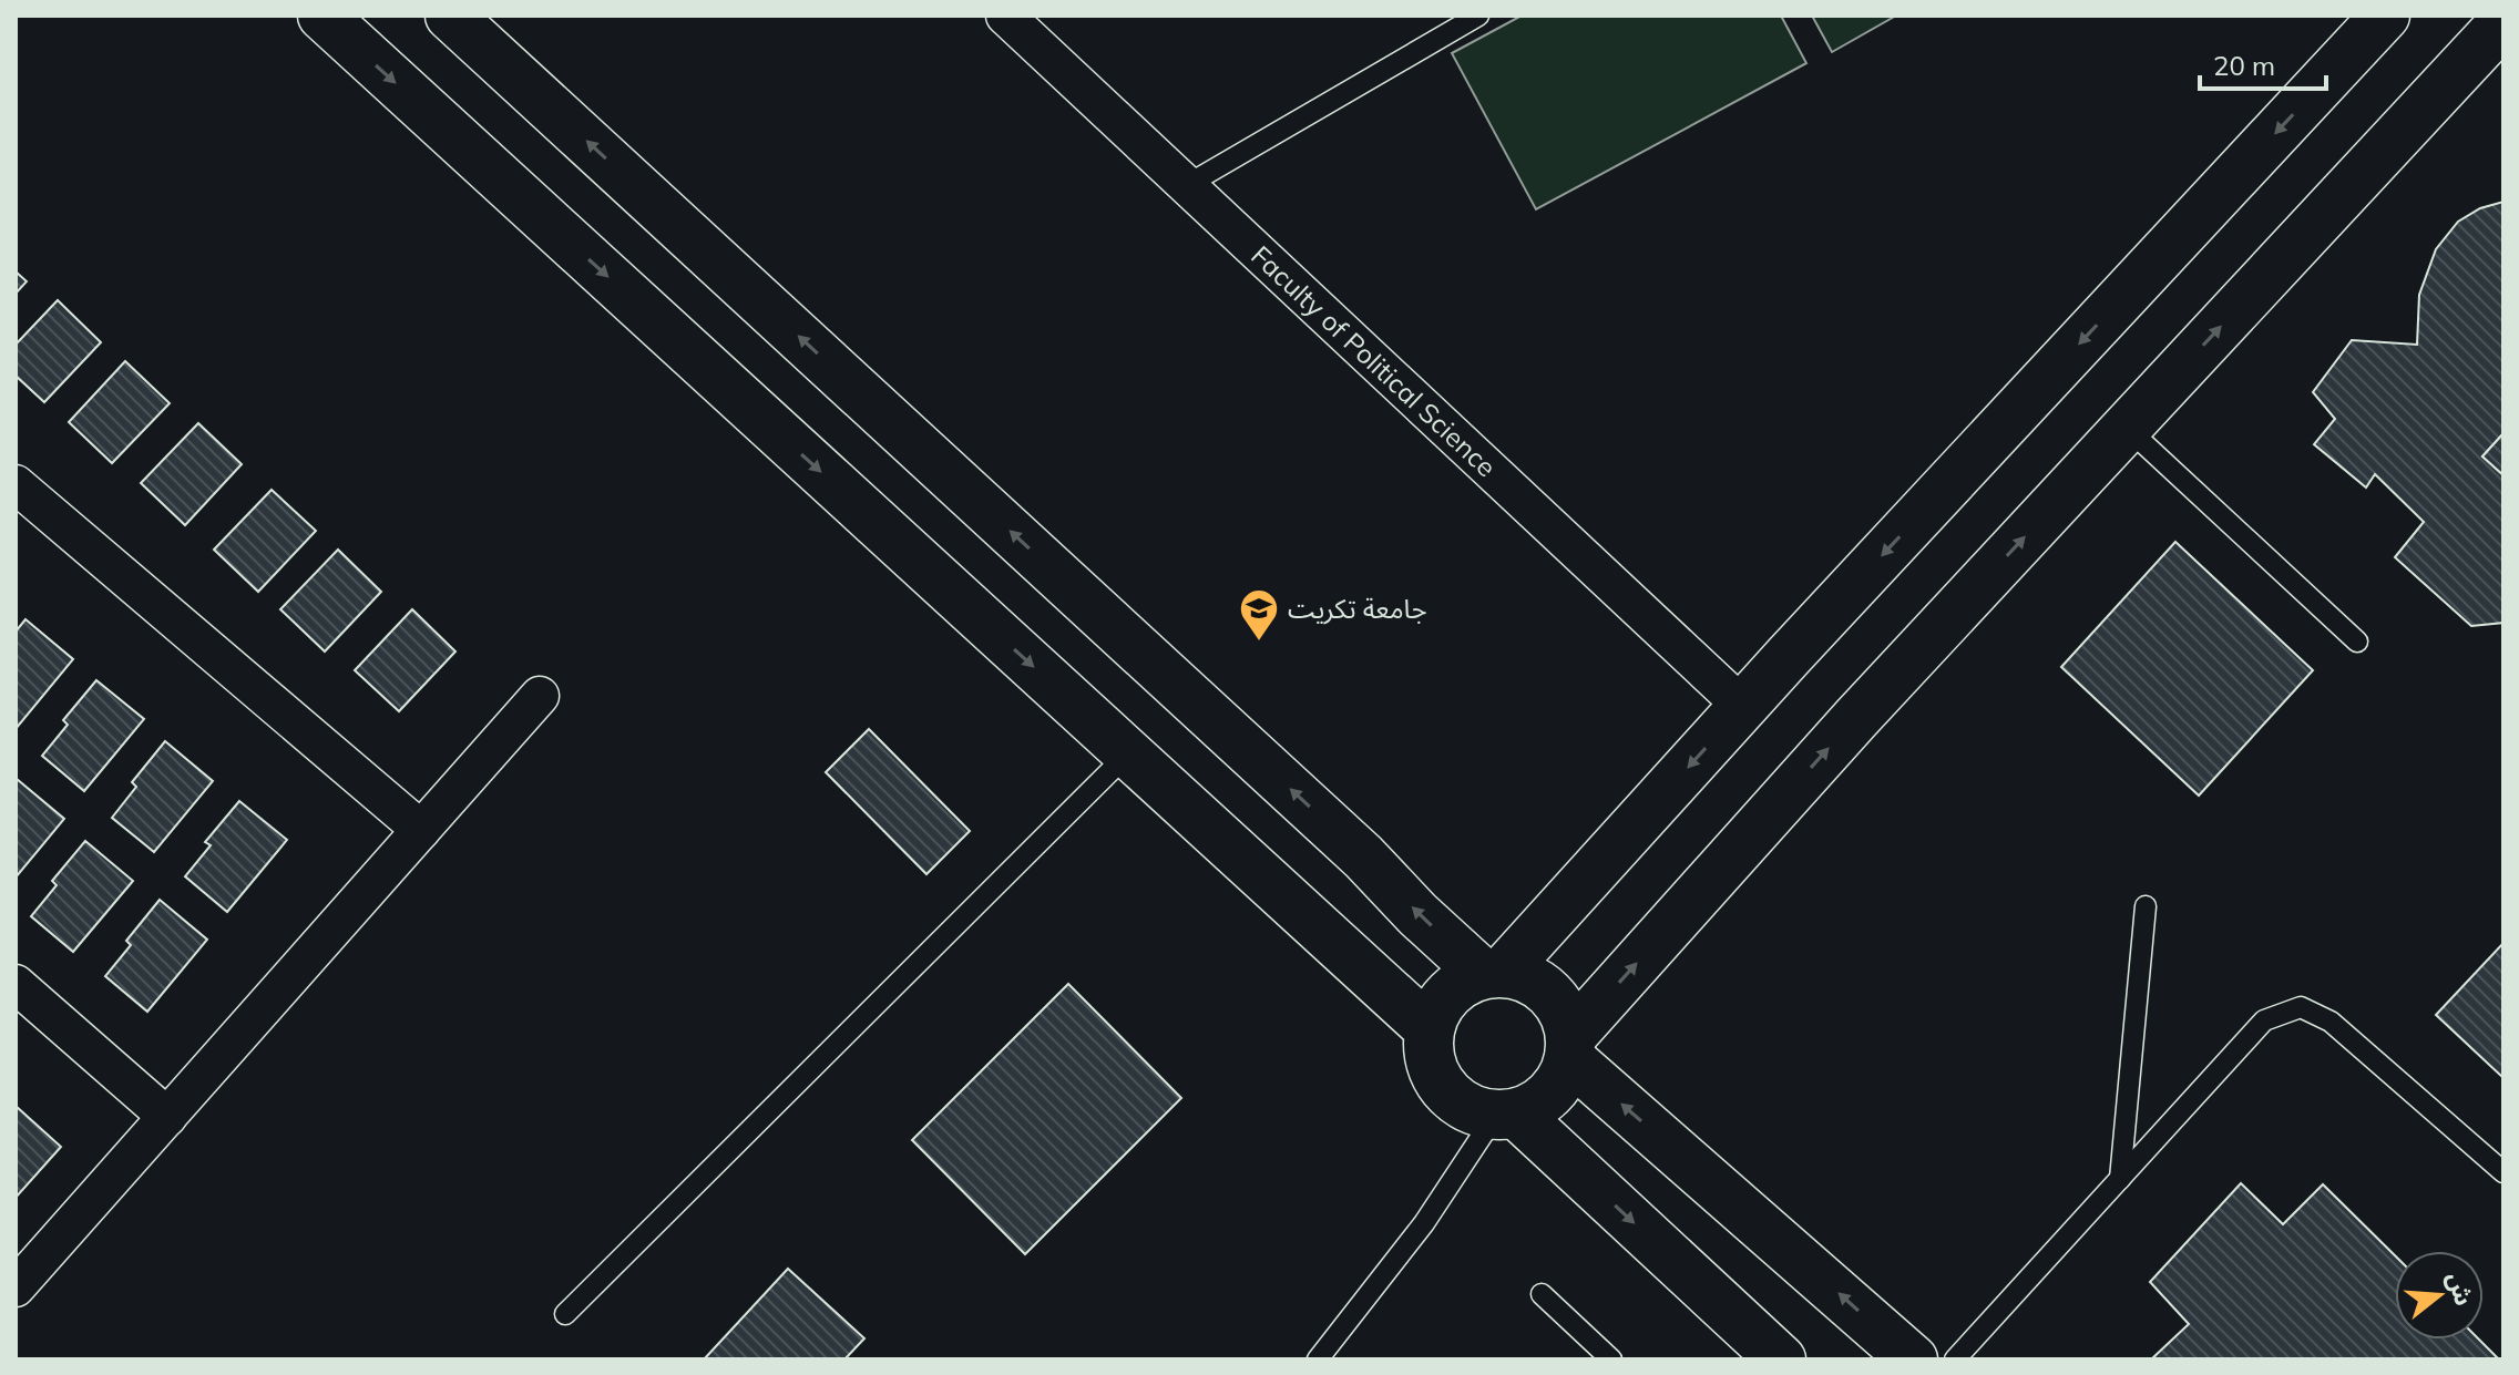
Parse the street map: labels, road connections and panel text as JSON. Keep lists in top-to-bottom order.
{
  "streets": {
    "street": ["Faculty of Political Science"]
  },
  "places": {
    "school or university": ["جامعة تكريت"]
  },
  "scale_bar": "20 m",
  "north": "right"
}
